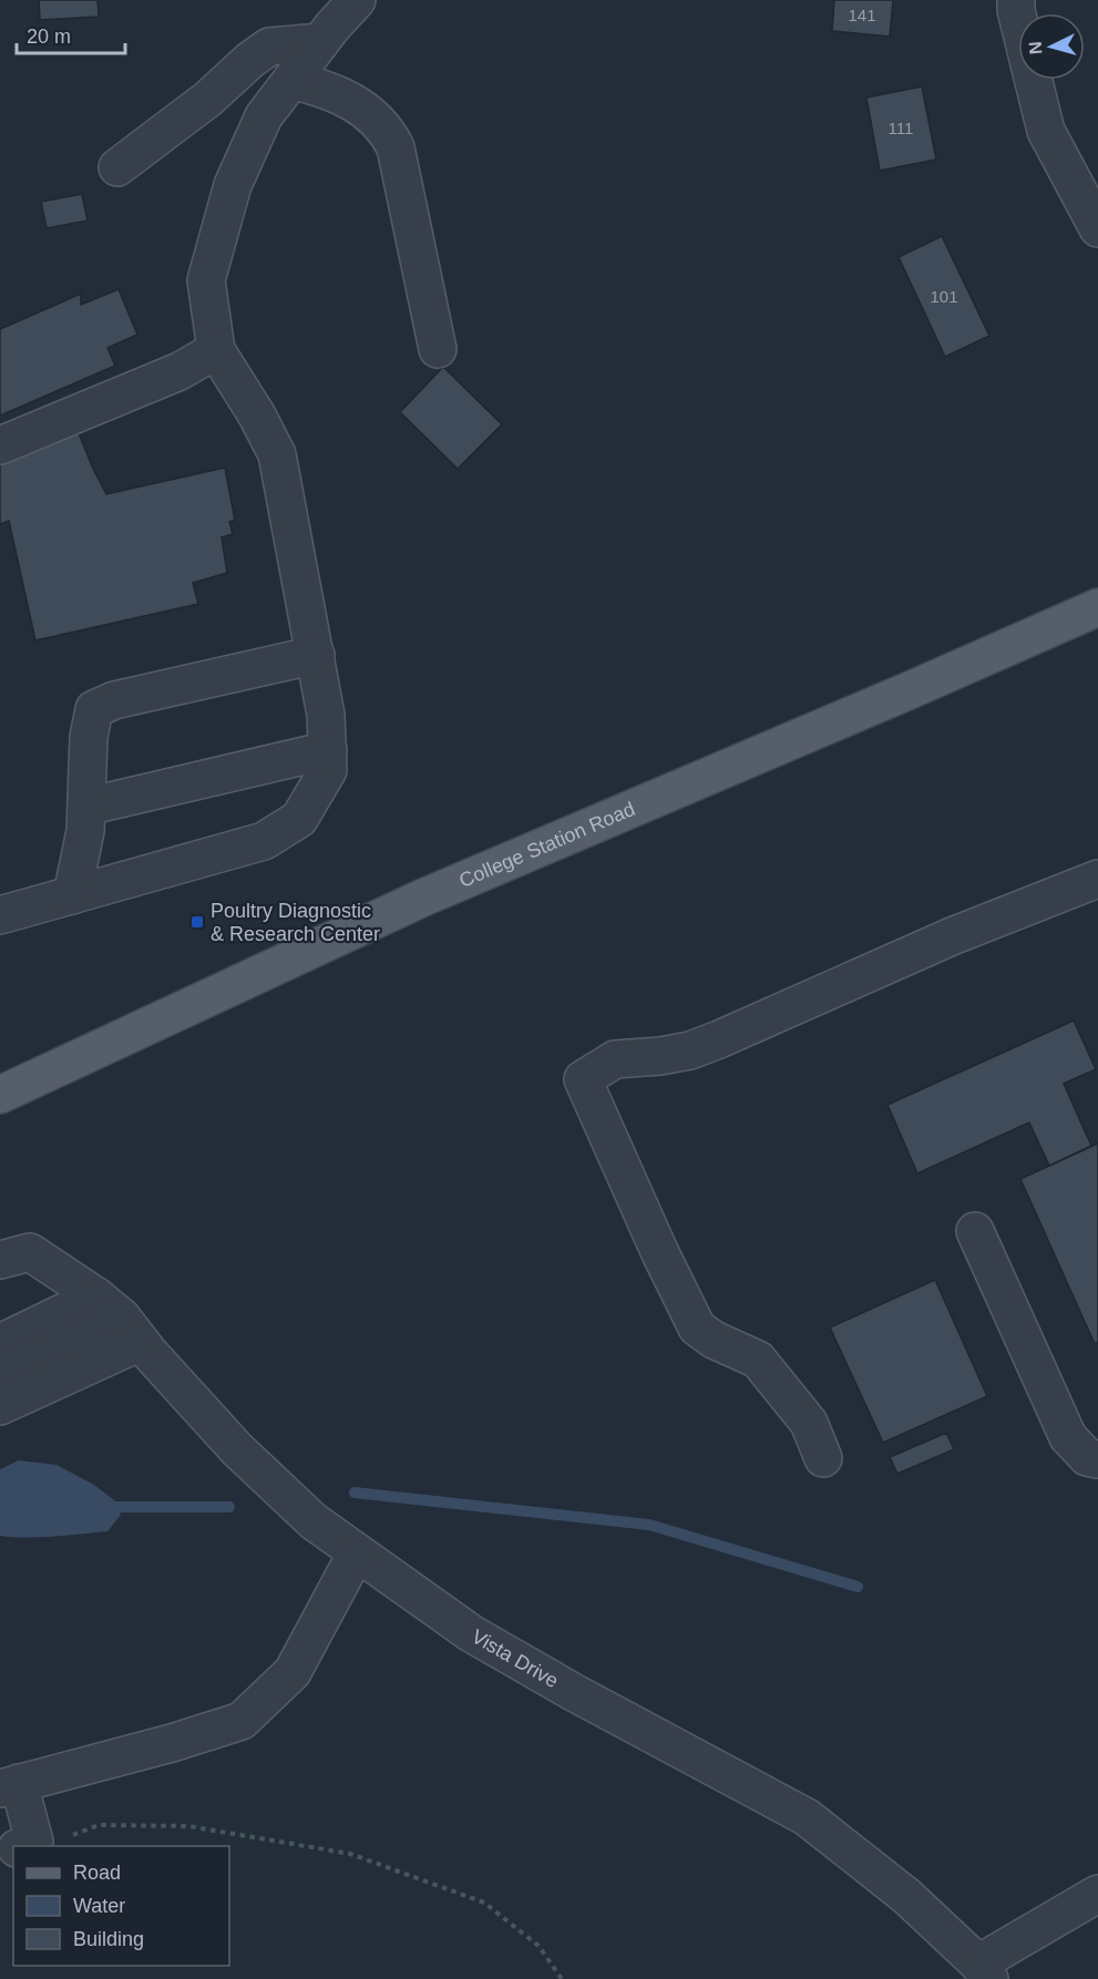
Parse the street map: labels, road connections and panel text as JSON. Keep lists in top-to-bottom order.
{
  "streets": {
    "main road": ["College Station Road"],
    "street": ["Vista Drive"]
  },
  "places": {
    "transit": ["Poultry Diagnostic & Research Center"]
  },
  "house_numbers": ["141", "111", "101"],
  "legend": ["Road", "Water", "Building"],
  "scale_bar": "20 m",
  "north": "left"
}
